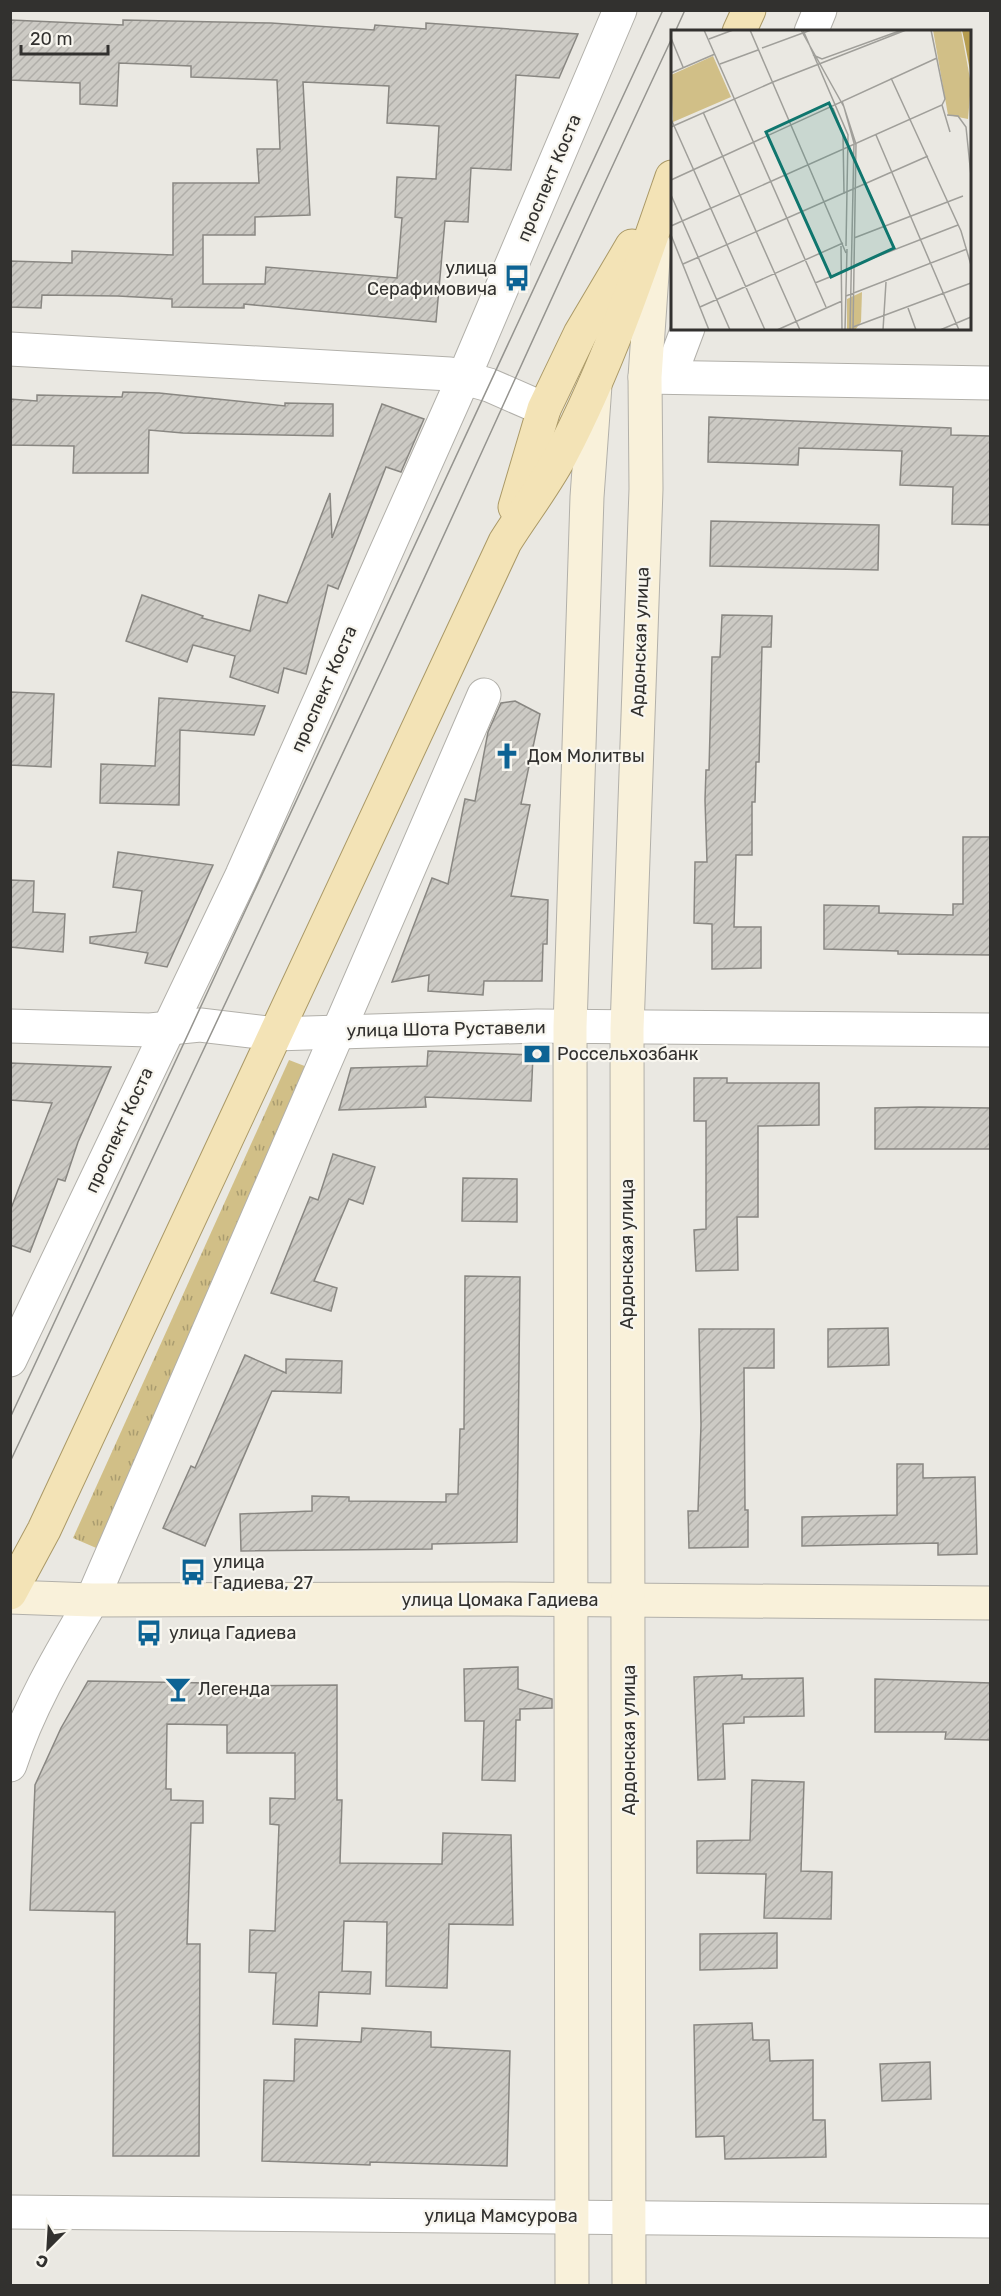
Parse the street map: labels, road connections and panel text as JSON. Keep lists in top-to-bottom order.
{
  "streets": {
    "main road": ["Ардонская улица", "улица Цомака Гадиева"],
    "street": ["проспект Коста", "улица Шота Руставели", "улица Мамсурова"]
  },
  "crossings": [
    ["проспект Коста", "улица Шота Руставели"],
    ["Ардонская улица", "улица Шота Руставели"],
    ["Ардонская улица", "улица Цомака Гадиева"],
    ["Ардонская улица", "улица Мамсурова"]
  ],
  "places": {
    "bus stop": ["улица Серафимовича", "улица Гадиева, 27", "улица Гадиева"],
    "church": ["Дом Молитвы"],
    "bank": ["Россельхозбанк"],
    "bar": ["Легенда"]
  },
  "scale_bar": "20 m",
  "north": "bottom left"
}
